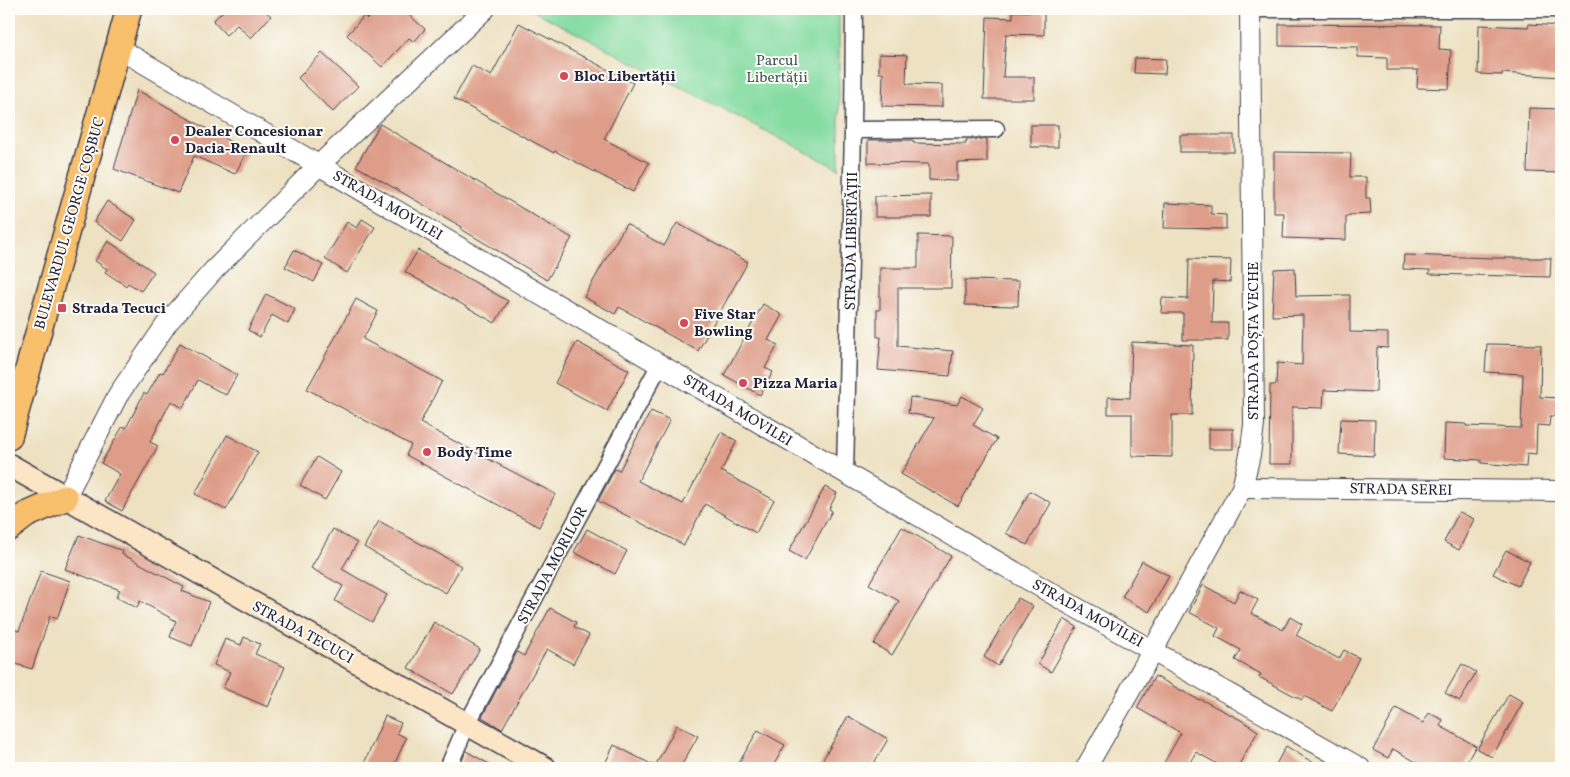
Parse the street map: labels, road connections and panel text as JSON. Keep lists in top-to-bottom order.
{
  "streets": {
    "main road": ["BULEVARDUL GEORGE COȘBUC", "STRADA TECUCI"],
    "street": [
      "STRADA MOVILEI",
      "STRADA LIBERTĂȚII",
      "STRADA POȘTA VECHE",
      "STRADA SEREI",
      "STRADA MORILOR"
    ]
  },
  "crossings": [
    ["STRADA MOVILEI", "BULEVARDUL GEORGE COȘBUC"],
    ["STRADA MOVILEI", "STRADA LIBERTĂȚII"],
    ["STRADA MOVILEI", "STRADA POȘTA VECHE"],
    ["STRADA MOVILEI", "STRADA MORILOR"],
    ["STRADA POȘTA VECHE", "STRADA SEREI"],
    ["STRADA MORILOR", "STRADA TECUCI"]
  ],
  "parks": ["Parcul Libertății"],
  "places": {
    "other": [
      "Bloc Libertății",
      "Dealer Concesionar Dacia-Renault",
      "Five Star Bowling",
      "Pizza Maria",
      "Body Time"
    ],
    "transit": ["Strada Tecuci"]
  }
}
